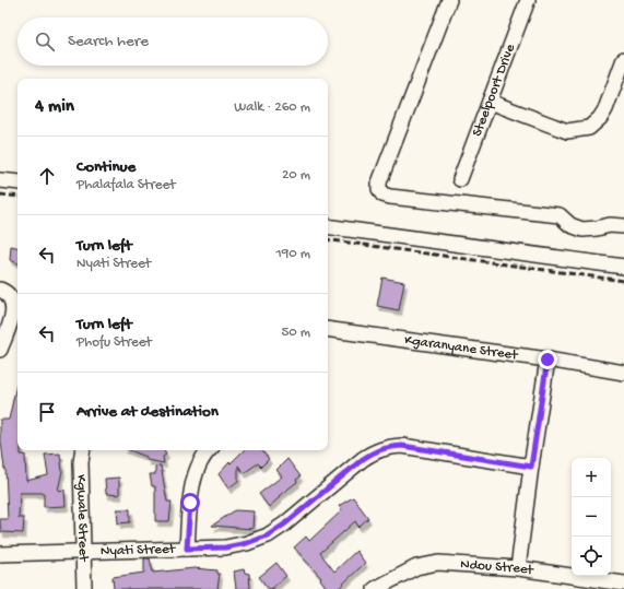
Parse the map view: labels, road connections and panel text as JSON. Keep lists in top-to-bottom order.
{
  "streets": {
    "street": [
      "Steelpoort Drive",
      "Kgaranyane Street",
      "Kgwale Street",
      "Nyati Street",
      "Ndou Street"
    ]
  },
  "crossings": [
    ["Kgwale Street", "Nyati Street"]
  ],
  "page": {
    "search": "Search here",
    "heading": ["4 min", "Walk · 260 m"],
    "list": [
      ["Continue", "Phalafala Street", "20 m"],
      ["Turn left", "Nyati Street", "190 m"],
      ["Turn left", "Phofu Street", "50 m"],
      "Arrive at destination"
    ],
    "map_buttons": ["+", "−"]
  }
}
